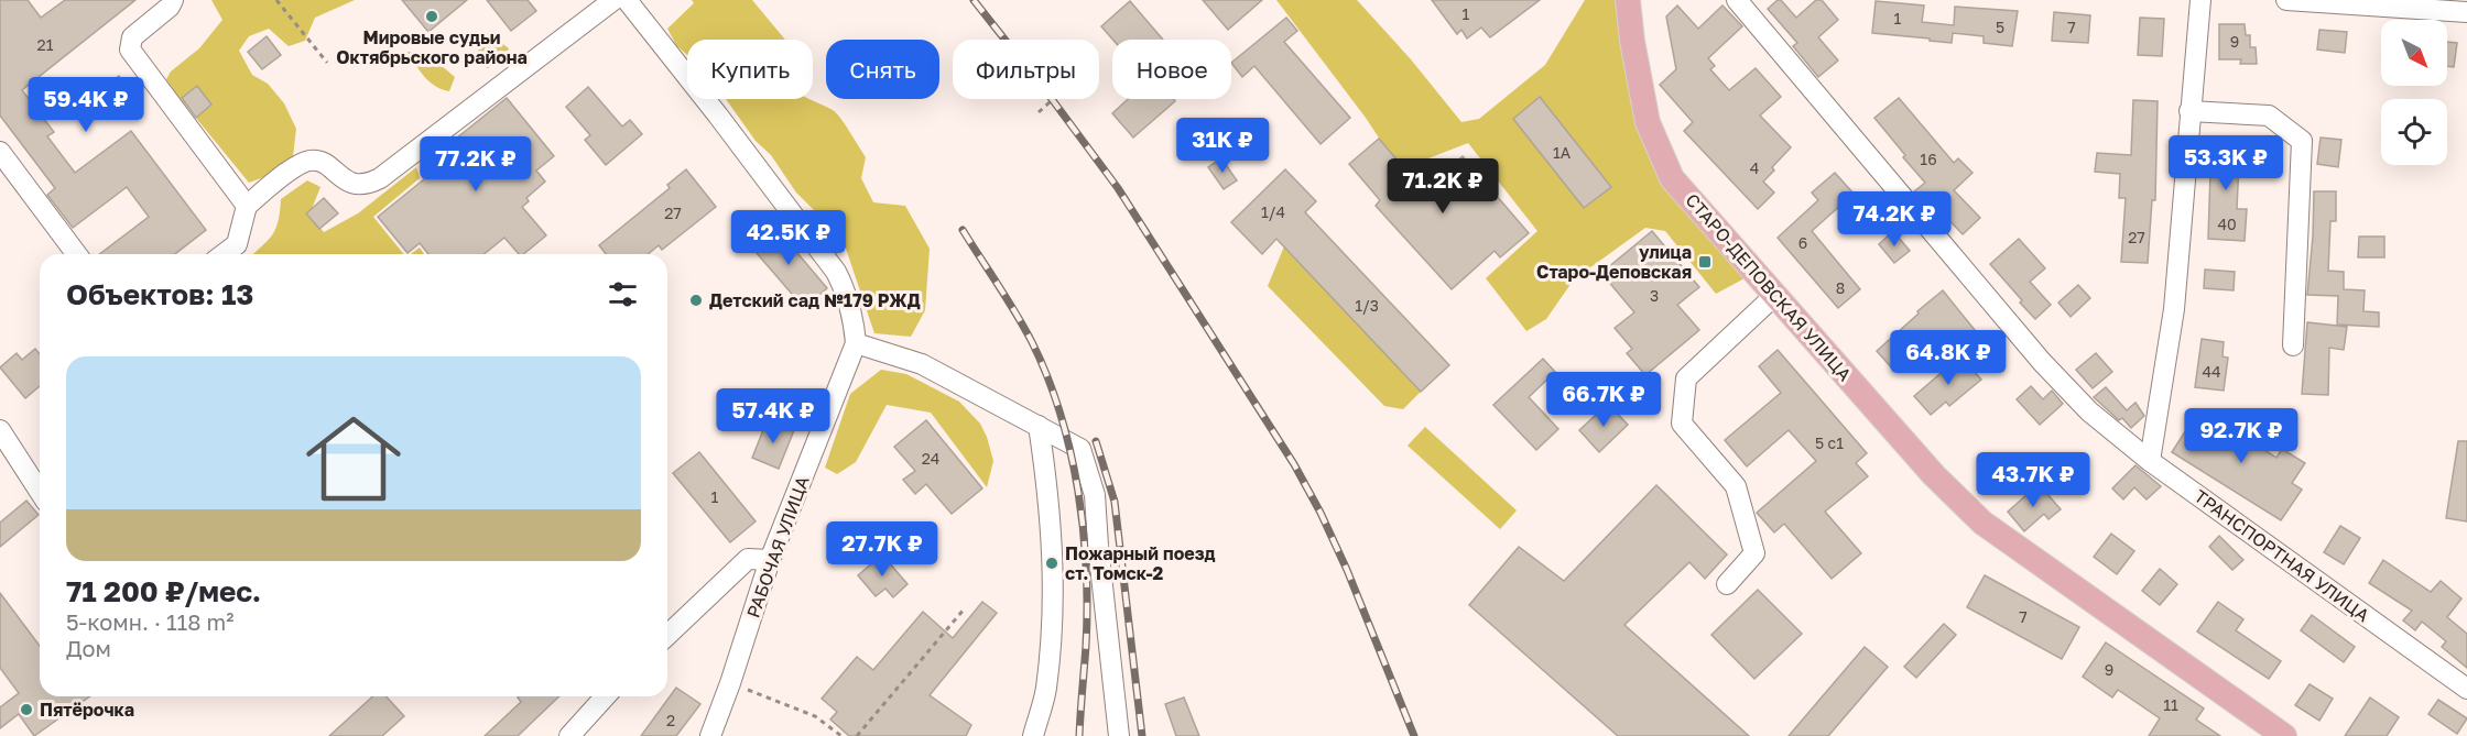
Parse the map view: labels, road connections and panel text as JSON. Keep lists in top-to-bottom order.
{
  "streets": {
    "main road": ["СТАРО-ДЕПОВСКАЯ УЛИЦА"],
    "street": ["РАБОЧАЯ УЛИЦА", "ТРАНСПОРТНАЯ УЛИЦА"]
  },
  "places": {
    "other": [
      "Мировые судьи Октябрьского района",
      "Детский сад №179 РЖД",
      "Пожарный поезд ст. Томск-2",
      "Пятёрочка"
    ],
    "transit": ["улица Старо-Деповская"]
  },
  "house_numbers": [
    "1",
    "1",
    "5",
    "7",
    "9",
    "21",
    "1А",
    "16",
    "4",
    "1/4",
    "27",
    "40",
    "27",
    "6",
    "8",
    "3",
    "1/3",
    "44",
    "5 с1",
    "24",
    "1",
    "7",
    "9",
    "11",
    "2"
  ],
  "north": "bottom right",
  "page": {
    "chip": [
      "Купить",
      "Снять",
      "Фильтры",
      "Новое"
    ],
    "price": [
      "59.4K ₽",
      "31K ₽",
      "53.3K ₽",
      "77.2K ₽",
      "71.2K ₽",
      "74.2K ₽",
      "42.5K ₽",
      "64.8K ₽",
      "66.7K ₽",
      "57.4K ₽",
      "92.7K ₽",
      "43.7K ₽",
      "27.7K ₽"
    ],
    "heading": "Объектов: 13",
    "list": [
      {
        "name": "71 200 ₽/мес.",
        "note": "5-комн. · 118 m² · Дом"
      }
    ]
  }
}
